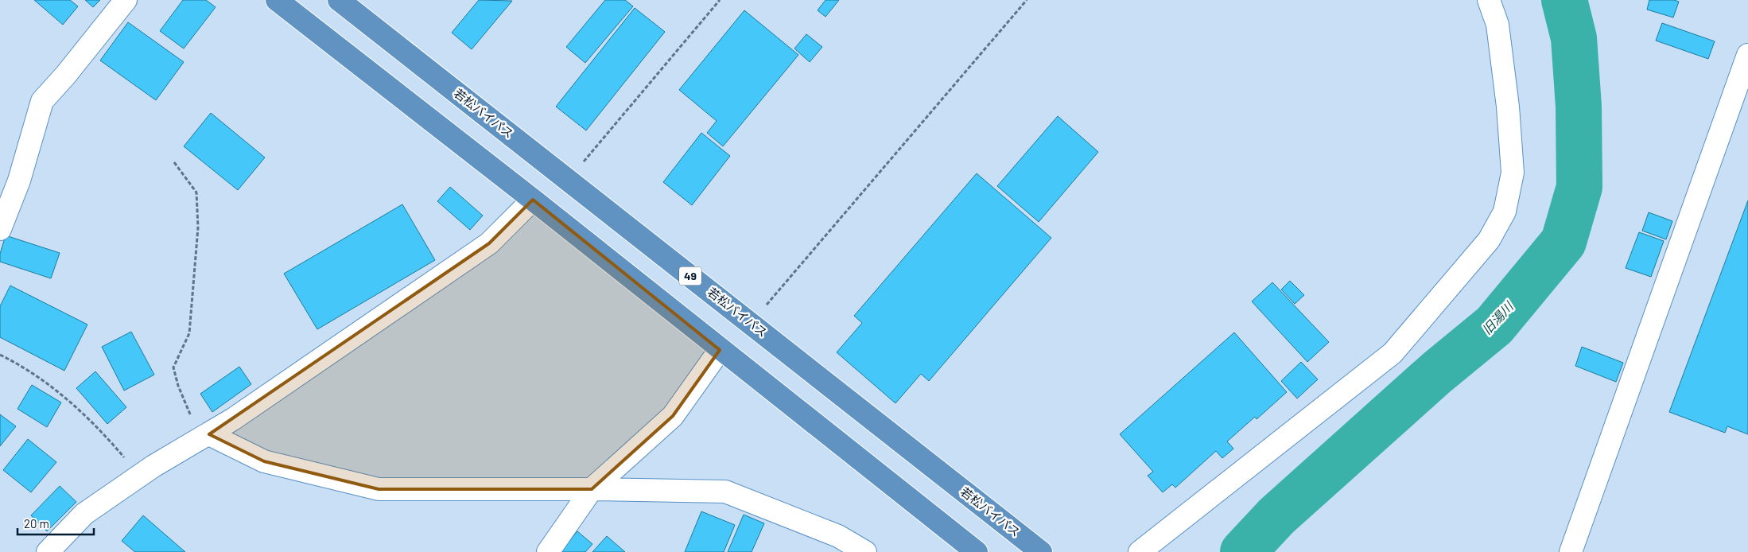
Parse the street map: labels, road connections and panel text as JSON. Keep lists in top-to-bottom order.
{
  "streets": {
    "highway": ["若松バイパス", "49"]
  },
  "water": ["旧湯川"],
  "scale_bar": "20 m"
}
